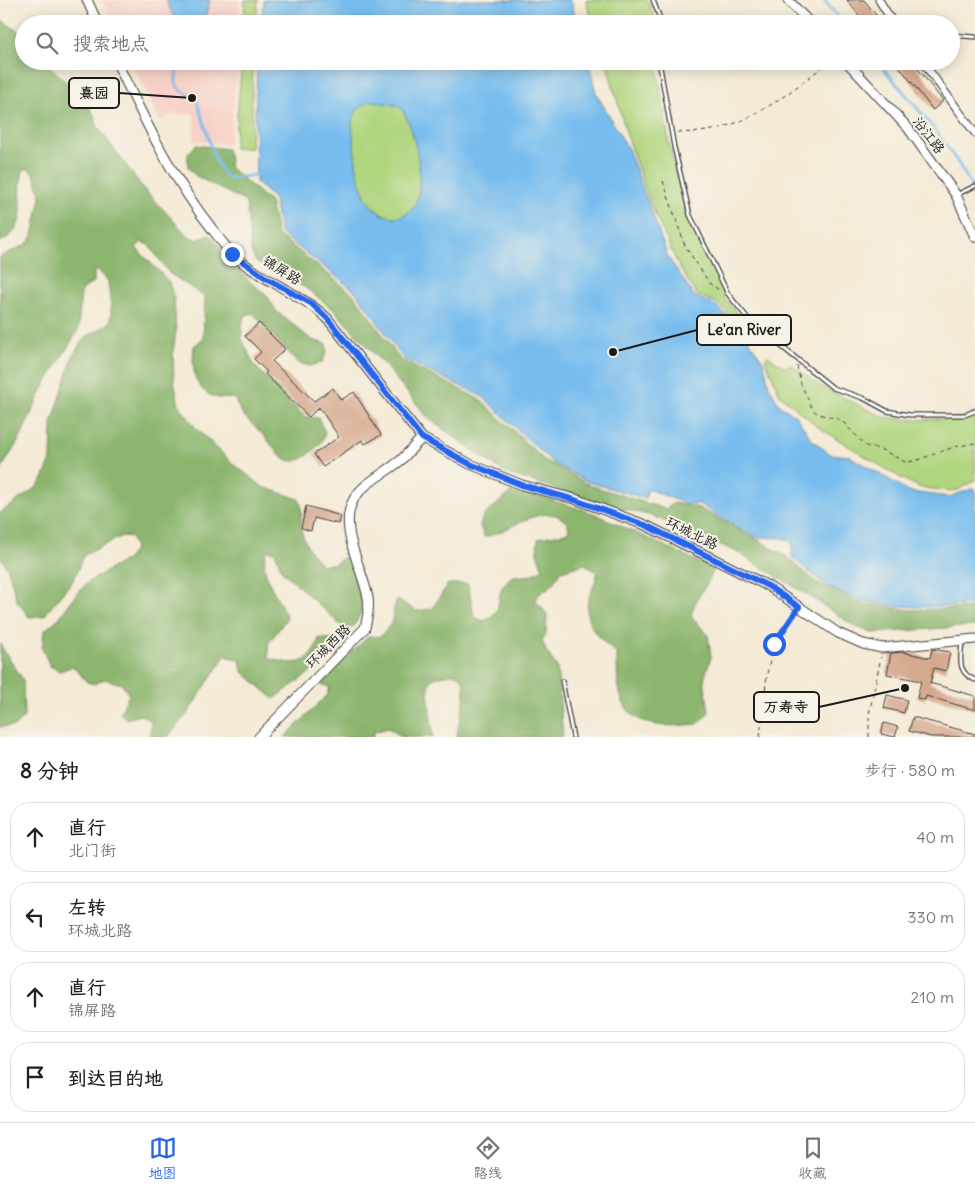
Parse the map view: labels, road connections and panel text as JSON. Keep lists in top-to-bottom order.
{
  "streets": {
    "street": [
      "沿江路",
      "锦屏路",
      "环城北路",
      "环城西路"
    ]
  },
  "crossings": [
    ["锦屏路", "环城北路"],
    ["锦屏路", "环城西路"],
    ["环城北路", "环城西路"]
  ],
  "places": ["熹园", "Le'an River", "万寿寺"],
  "page": {
    "search": "搜索地点",
    "heading": ["8 分钟", "步行 · 580 m"],
    "list": [
      ["直行", "北门街", "40 m"],
      ["左转", "环城北路", "330 m"],
      ["直行", "锦屏路", "210 m"],
      "到达目的地"
    ],
    "nav": ["地图", "路线", "收藏"]
  }
}
